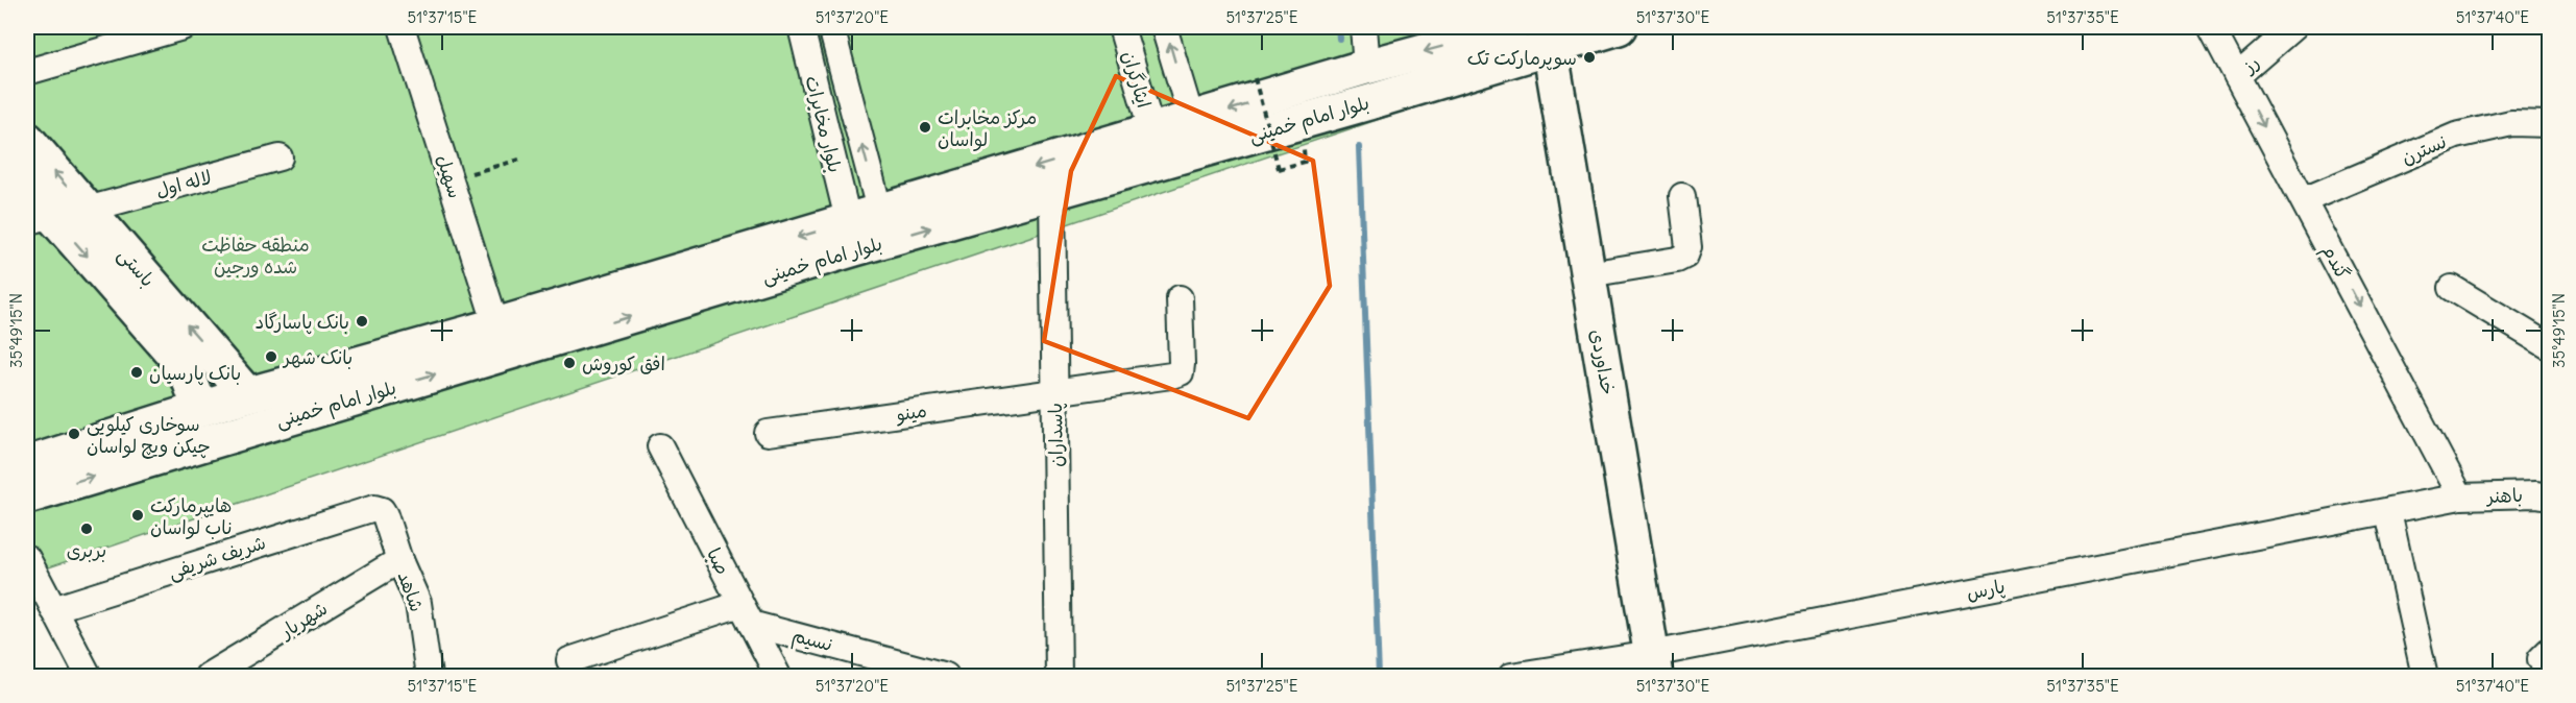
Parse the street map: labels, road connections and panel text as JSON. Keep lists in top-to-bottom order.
{
  "streets": {
    "main road": ["بلوار امام خمینی", "باستی", "خداوردی"],
    "street": [
      "رز",
      "ایثارگران",
      "بلوار مخابرات",
      "نسترن",
      "سهیل",
      "لاله اول",
      "گندم",
      "مینو",
      "پاسداران",
      "باهنر",
      "شریف شریفی",
      "صبا",
      "پارس",
      "شاهد",
      "شهریار",
      "نسیم"
    ]
  },
  "crossings": [
    ["رز", "گندم"],
    ["ایثارگران", "بلوار امام خمینی"],
    ["بلوار امام خمینی", "بلوار مخابرات"],
    ["بلوار امام خمینی", "سهیل"],
    ["بلوار امام خمینی", "باستی"],
    ["بلوار امام خمینی", "خداوردی"],
    ["بلوار امام خمینی", "پاسداران"],
    ["نسترن", "گندم"],
    ["لاله اول", "باستی"],
    ["گندم", "باهنر"],
    ["گندم", "پارس"],
    ["خداوردی", "پارس"],
    ["مینو", "پاسداران"],
    ["باهنر", "پارس"],
    ["شریف شریفی", "شاهد"],
    ["صبا", "نسیم"],
    ["شاهد", "شهریار"]
  ],
  "one_way": ["گندم"],
  "parks": ["منطقه حفاظت شده ورجین"],
  "places": [
    "سوپرمارکت تک",
    "مرکز مخابرات لواسان",
    "بانک پاسارگاد",
    "بانک شهر",
    "افق کوروش",
    "بانک پارسیان",
    "سوخاری کیلویی چیکن ویچ لواسان",
    "هایپرمارکت ناب لواسان",
    "بربری"
  ],
  "coordinates": [
    "51°37'15\"E",
    "51°37'20\"E",
    "51°37'25\"E",
    "51°37'30\"E",
    "51°37'35\"E",
    "51°37'40\"E",
    "35°49'15\"N"
  ]
}
